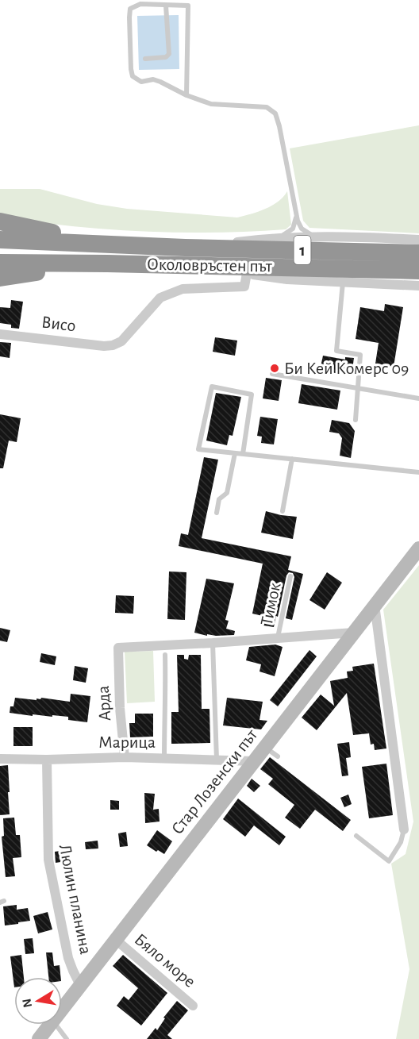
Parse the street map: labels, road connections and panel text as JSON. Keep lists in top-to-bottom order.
{
  "streets": {
    "highway": ["1", "Околовръстен път"],
    "street": [
      "Висо",
      "Арда",
      "Марица",
      "Стар Лозенски път",
      "Люлин планина",
      "Бяло море"
    ],
    "lane": ["Тимок"]
  },
  "crossings": [
    ["Арда", "Марица"],
    ["Марица", "Стар Лозенски път"],
    ["Марица", "Люлин планина"],
    ["Стар Лозенски път", "Люлин планина"],
    ["Стар Лозенски път", "Бяло море"]
  ],
  "places": ["Би Кей Комерс 09"],
  "north": "left"
}
